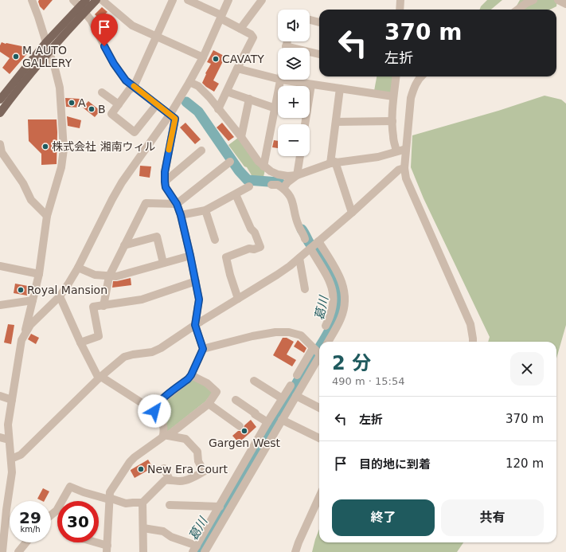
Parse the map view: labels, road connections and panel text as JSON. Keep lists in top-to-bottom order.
{
  "water": ["葛川"],
  "places": [
    "M AUTO GALLERY",
    "CAVATY",
    "A",
    "B",
    "株式会社 湘南ウィル",
    "Royal Mansion",
    "Gargen West",
    "New Era Court"
  ],
  "page": {
    "map_buttons": ["+", "−"],
    "turn": ["370 m", "左折"],
    "heading": ["2 分", "490 m · 15:54"],
    "list": [
      {
        "name": "左折",
        "value": "370 m"
      },
      {
        "name": "目的地に到着",
        "value": "120 m"
      }
    ],
    "buttons": ["終了", "共有"],
    "speed": "29 km/h",
    "limit": "30"
  }
}
